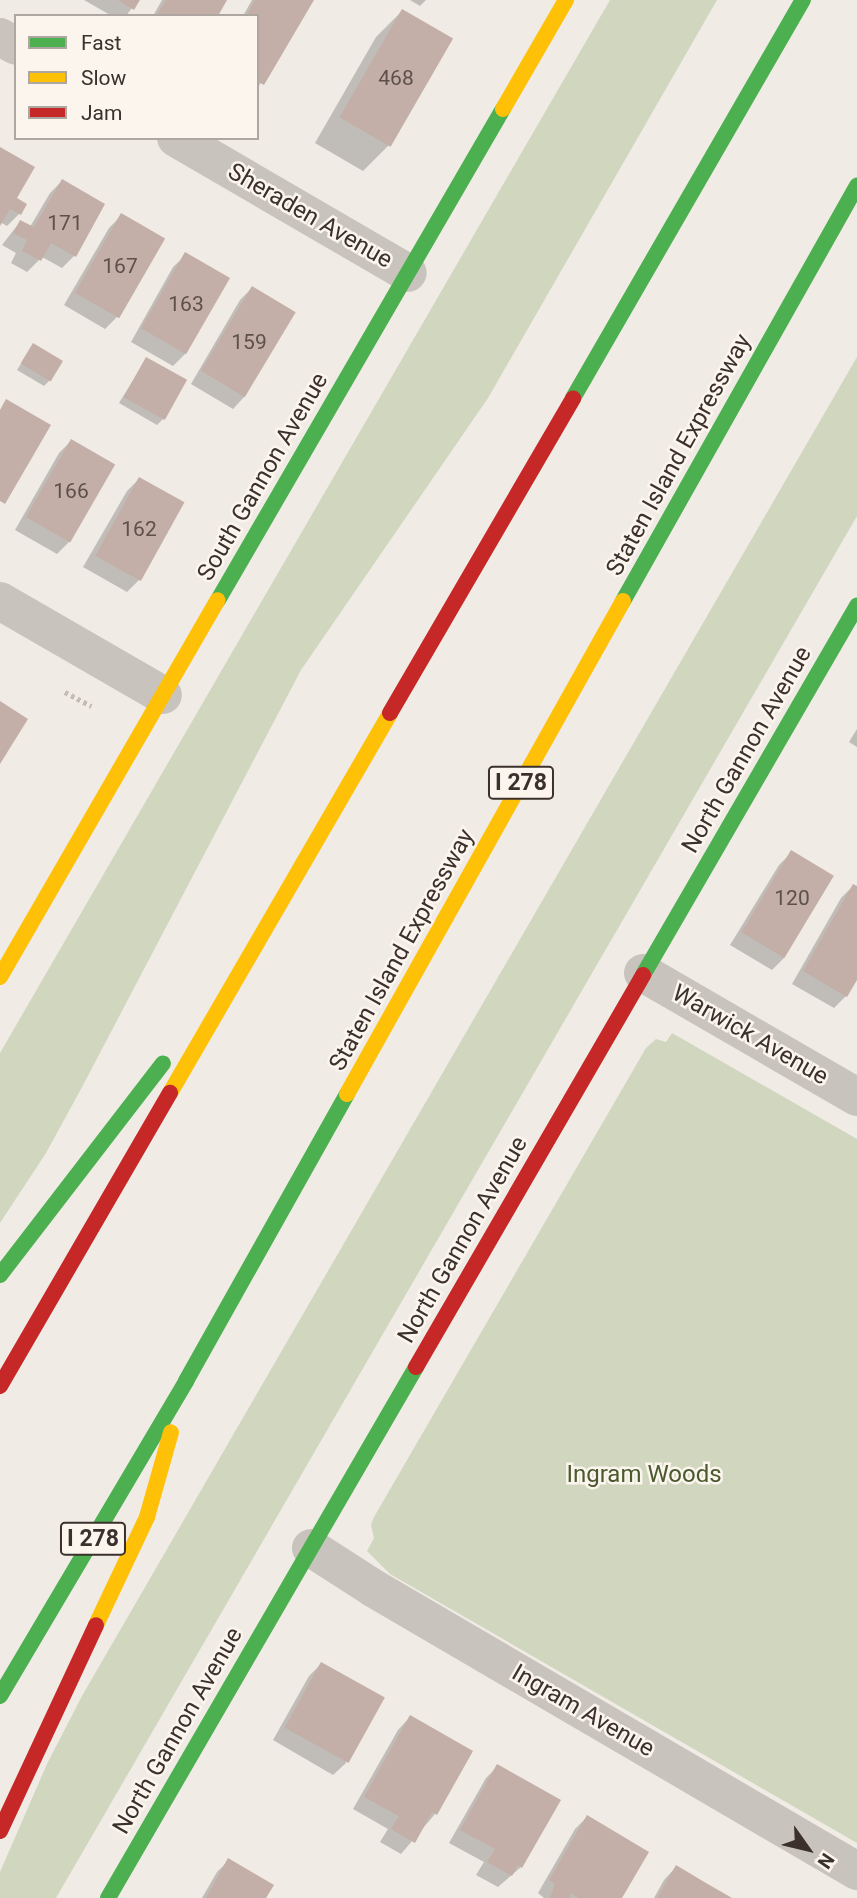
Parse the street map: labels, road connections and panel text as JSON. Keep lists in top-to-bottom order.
{
  "streets": {
    "main road": [
      "Staten Island Expressway",
      "South Gannon Avenue",
      "North Gannon Avenue",
      "I 278"
    ],
    "street": ["Sheraden Avenue", "Warwick Avenue", "Ingram Avenue"]
  },
  "crossings": [
    ["Sheraden Avenue", "South Gannon Avenue"],
    ["North Gannon Avenue", "Warwick Avenue"],
    ["North Gannon Avenue", "Ingram Avenue"]
  ],
  "parks": ["Ingram Woods"],
  "house_numbers": [
    "468",
    "171",
    "167",
    "163",
    "159",
    "166",
    "162",
    "120"
  ],
  "legend": ["Fast", "Slow", "Jam"],
  "north": "bottom right"
}
